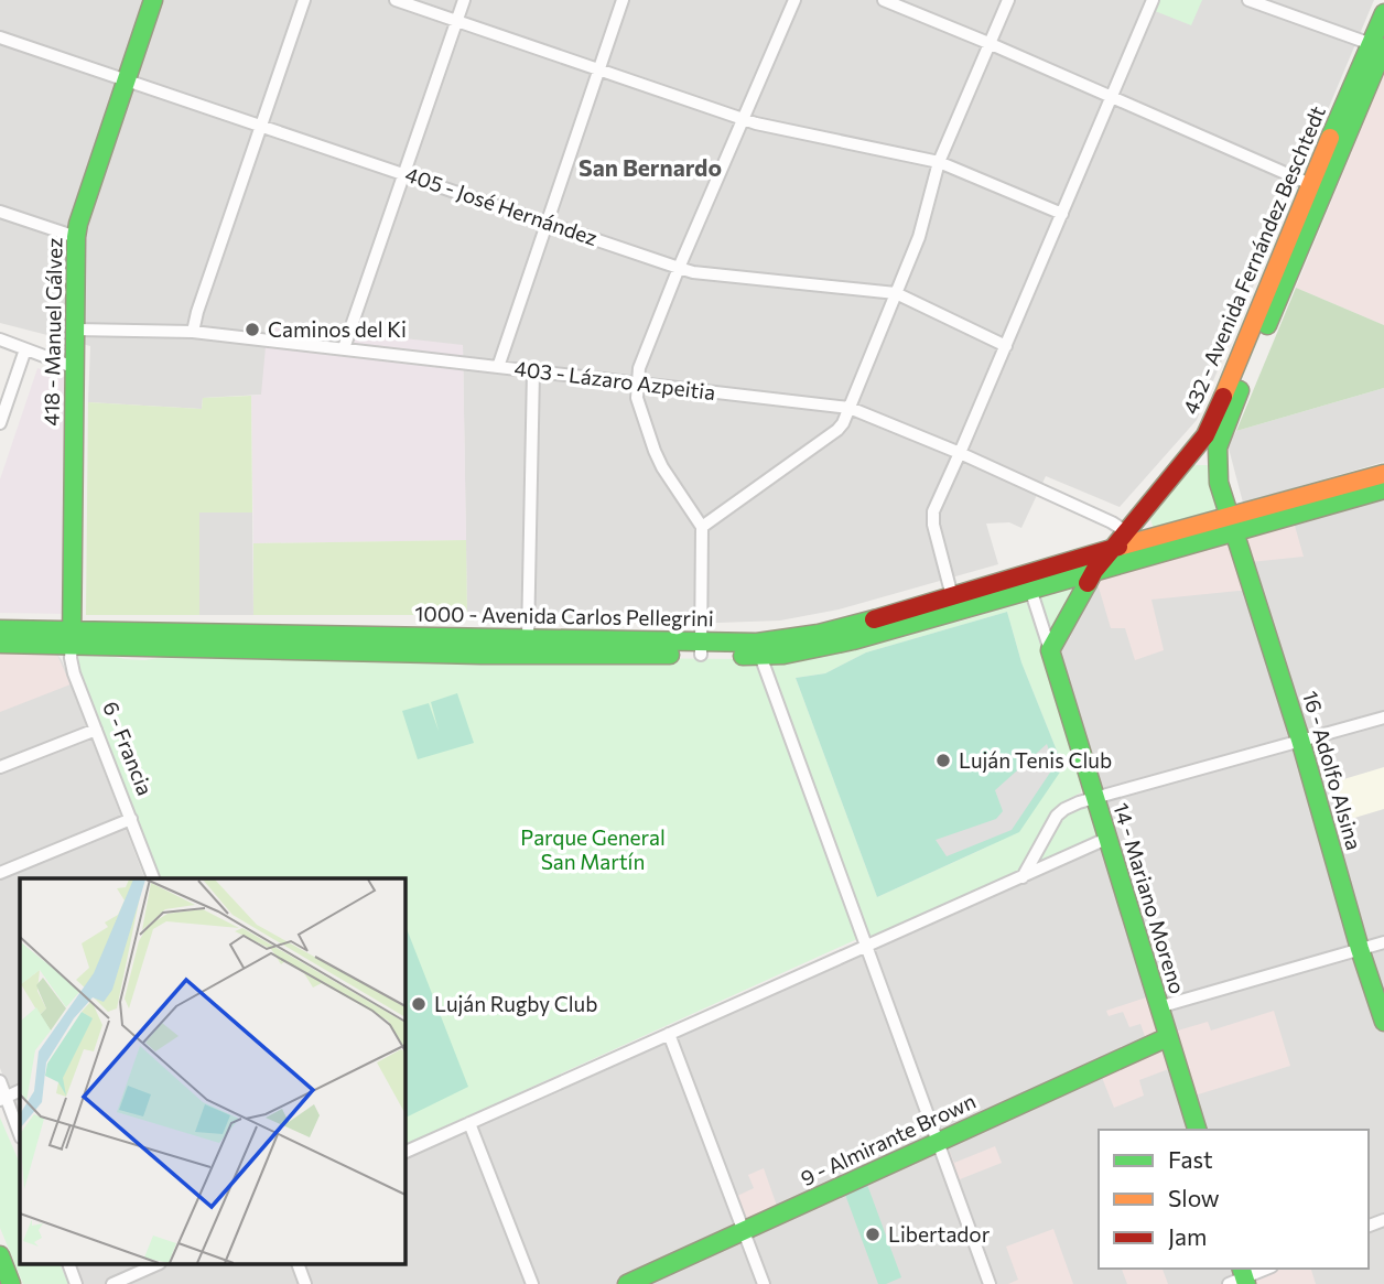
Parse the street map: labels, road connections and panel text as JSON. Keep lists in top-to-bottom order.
{
  "streets": {
    "main road": [
      "432 - Avenida Fernández Beschtedt",
      "418 - Manuel Gálvez",
      "1000 - Avenida Carlos Pellegrini",
      "16 - Adolfo Alsina",
      "14 - Mariano Moreno",
      "9 - Almirante Brown"
    ],
    "street": ["405 - José Hernández", "403 - Lázaro Azpeitia", "6 - Francia"]
  },
  "crossings": [
    ["405 - José Hernández", "418 - Manuel Gálvez"],
    ["432 - Avenida Fernández Beschtedt", "403 - Lázaro Azpeitia"],
    ["432 - Avenida Fernández Beschtedt", "1000 - Avenida Carlos Pellegrini"],
    ["432 - Avenida Fernández Beschtedt", "16 - Adolfo Alsina"],
    ["418 - Manuel Gálvez", "403 - Lázaro Azpeitia"],
    ["418 - Manuel Gálvez", "1000 - Avenida Carlos Pellegrini"],
    ["418 - Manuel Gálvez", "6 - Francia"],
    ["1000 - Avenida Carlos Pellegrini", "6 - Francia"],
    ["1000 - Avenida Carlos Pellegrini", "16 - Adolfo Alsina"],
    ["1000 - Avenida Carlos Pellegrini", "14 - Mariano Moreno"],
    ["14 - Mariano Moreno", "9 - Almirante Brown"]
  ],
  "districts": ["San Bernardo"],
  "parks": ["Parque General San Martín"],
  "places": [
    "Caminos del Ki",
    "Luján Tenis Club",
    "Luján Rugby Club",
    "Libertador"
  ],
  "legend": ["Fast", "Slow", "Jam"]
}
